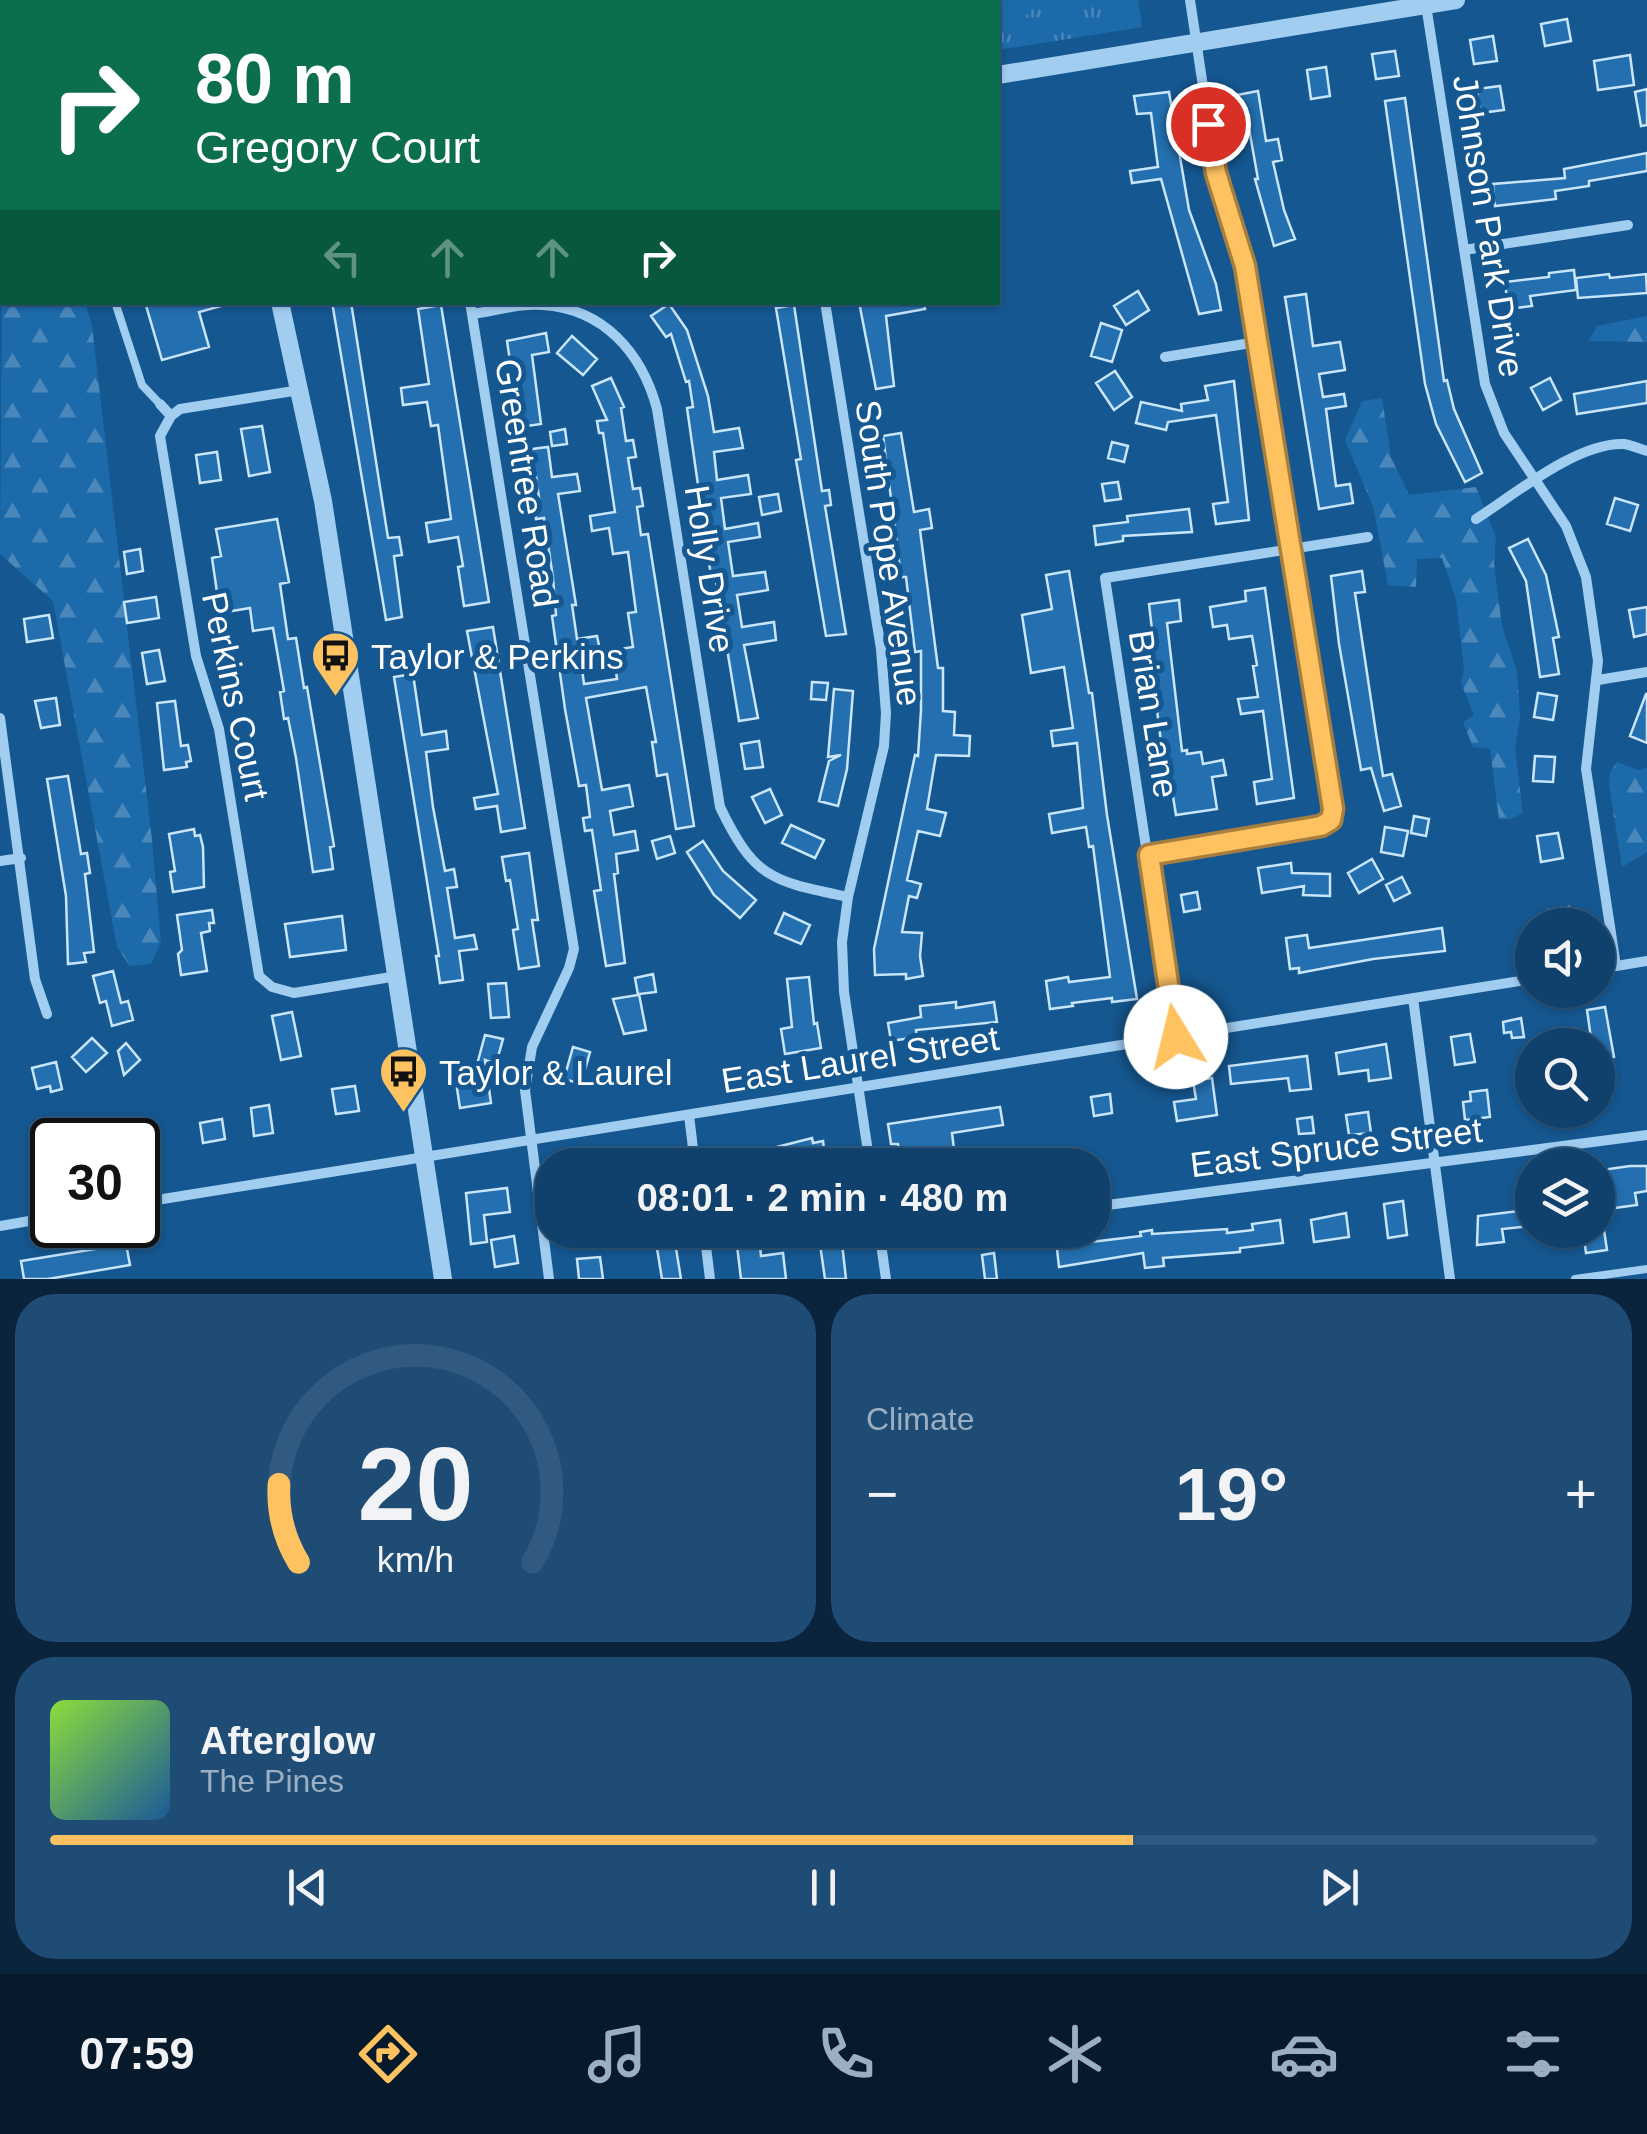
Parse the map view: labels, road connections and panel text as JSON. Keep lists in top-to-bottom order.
{
  "streets": {
    "street": [
      "Johnson Park Drive",
      "Greentree Road",
      "South Pope Avenue",
      "Holly Drive",
      "Perkins Court",
      "Brian Lane",
      "East Laurel Street",
      "East Spruce Street"
    ]
  },
  "crossings": [
    ["Greentree Road", "Holly Drive"],
    ["Greentree Road", "East Laurel Street"],
    ["South Pope Avenue", "Holly Drive"],
    ["South Pope Avenue", "East Laurel Street"],
    ["Brian Lane", "East Laurel Street"]
  ],
  "places": {
    "bus stop": ["Taylor & Perkins", "Taylor & Laurel"]
  },
  "page": {
    "turn": ["80 m", "Gregory Court"],
    "limit": "30",
    "trip": "08:01 · 2 min · 480 m",
    "tile": "Climate",
    "heat": ["−", "19°", "+"],
    "song": ["Afterglow", "The Pines"],
    "tabs": "07:59",
    "gauge": ["20", "km/h"]
  }
}
